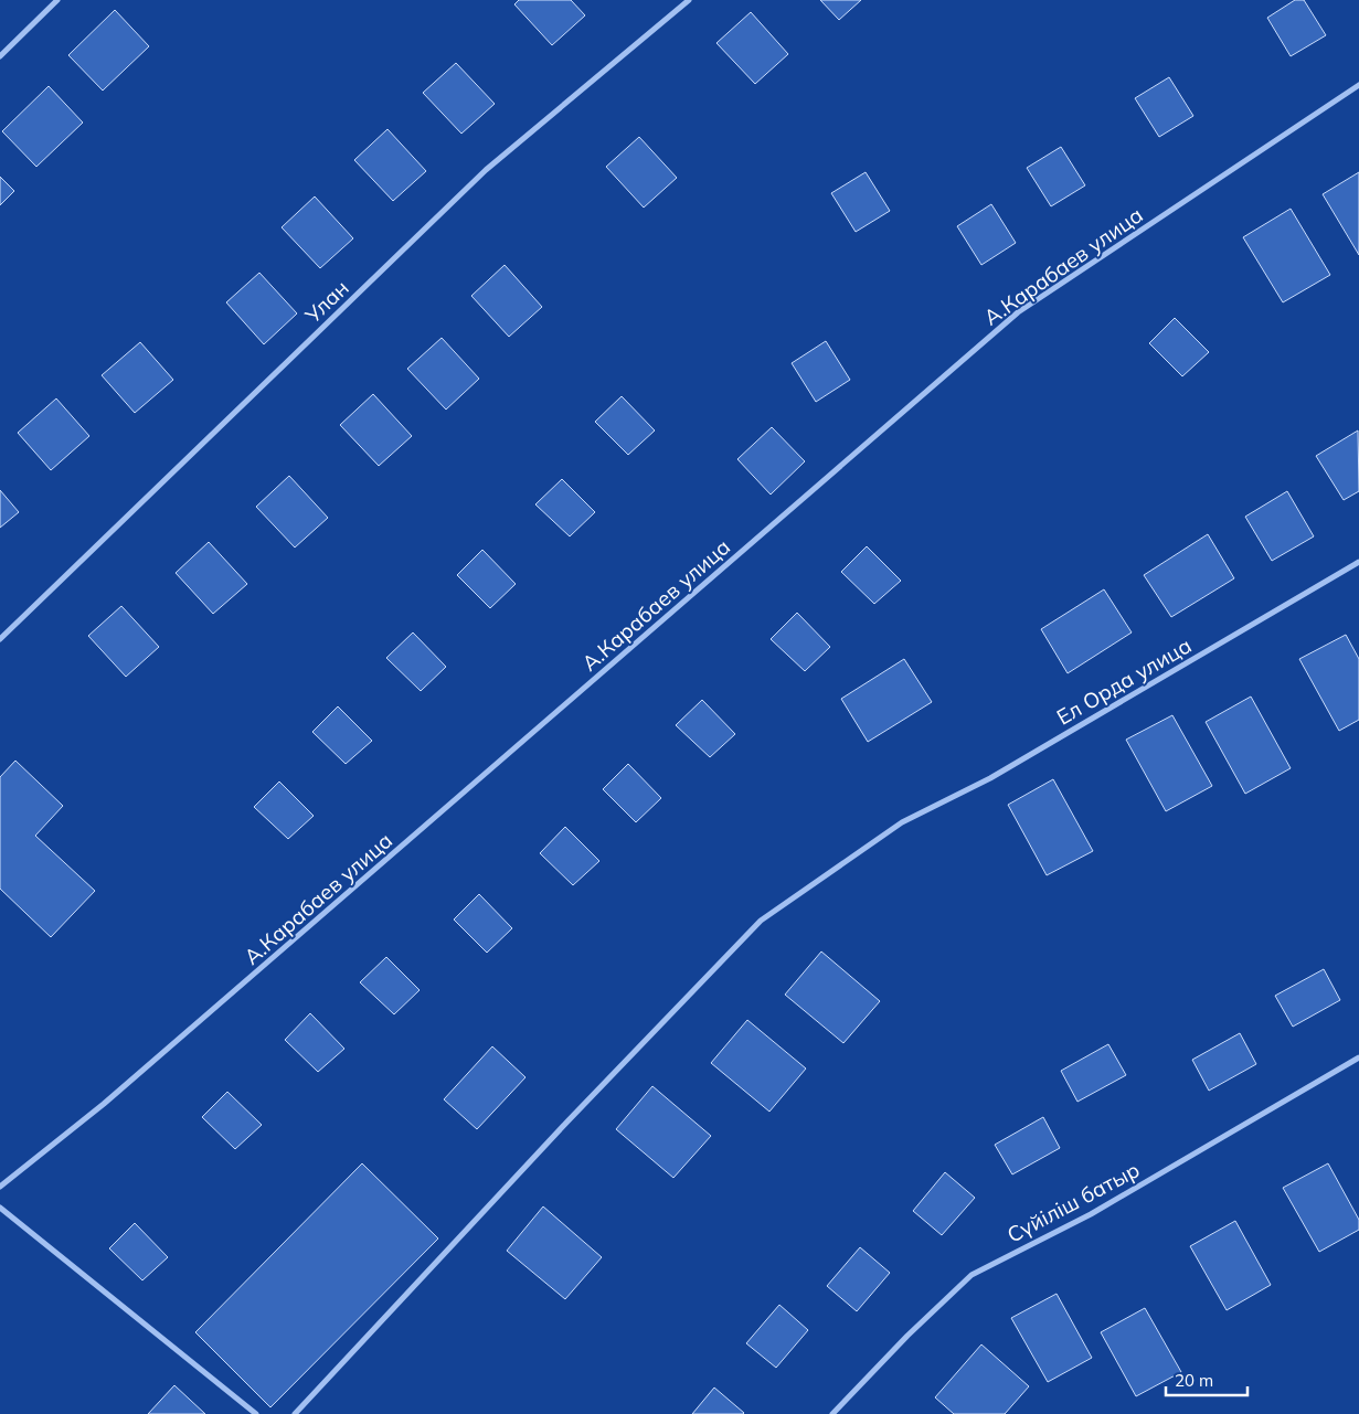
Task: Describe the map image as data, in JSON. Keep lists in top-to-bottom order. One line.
{"streets":{"street":["А.Карабаев улица","Улан","Ел Орда улица","Сүйіліш батыр"]},"scale_bar":"20 m"}
